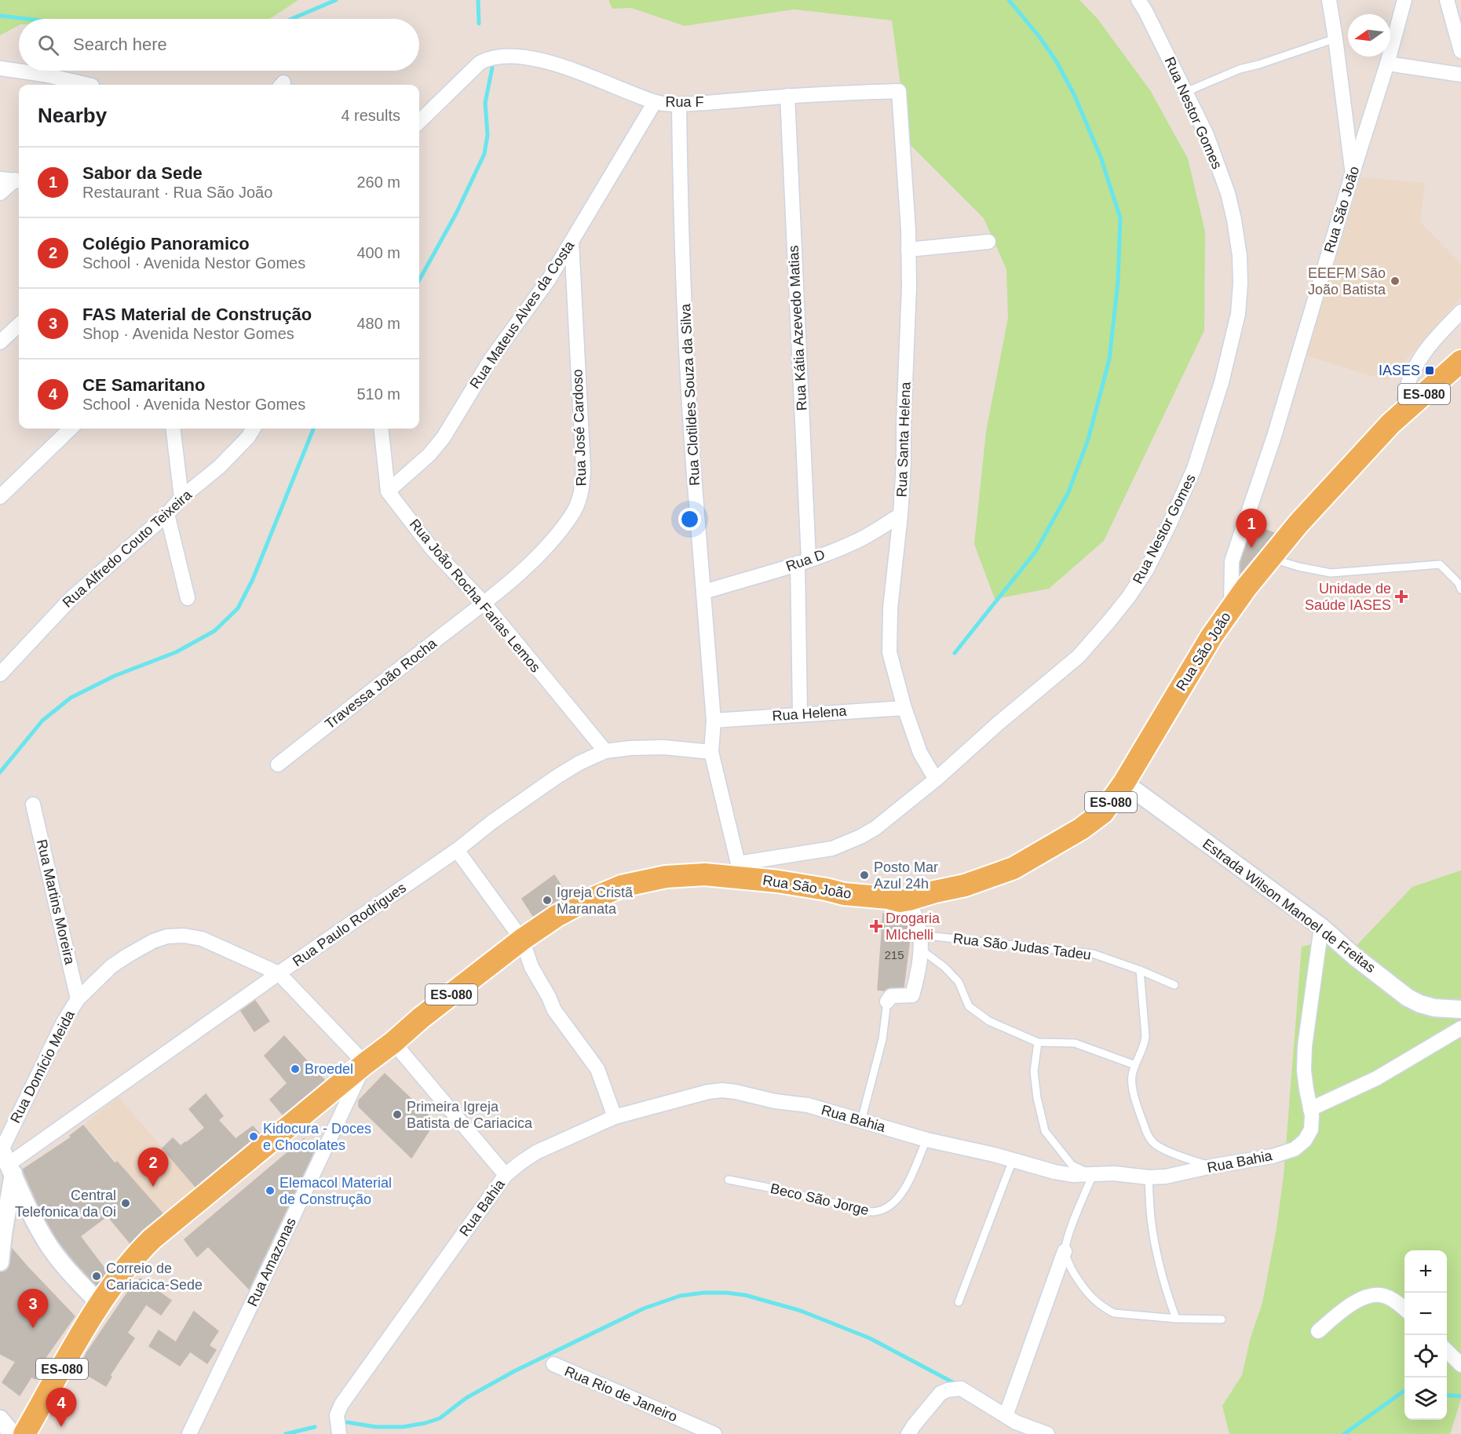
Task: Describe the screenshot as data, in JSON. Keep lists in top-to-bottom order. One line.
{"streets":{"main road":["Rua São João","ES-080"],"street":["Rua F","Rua Nestor Gomes","Rua Mateus Alves da Costa","Rua Kátia Azevedo Matias","Rua Clotildes Souza da Silva","Rua José Cardoso","Rua Santa Helena","Rua Alfredo Couto Teixeira","Rua D","Rua João Rocha Farias Lemos","Travessa João Rocha","Rua Helena","Rua Martins Moreira","Estrada Wilson Manoel de Freitas","Rua Paulo Rodrigues","Rua Domício Meida","Rua Bahia","Rua Amazonas","Rua Rio de Janeiro"],"lane":["Rua São Judas Tadeu","Beco São Jorge"]},"crossings":[["Rua F","Rua Mateus Alves da Costa"],["Rua F","Rua Kátia Azevedo Matias"],["Rua F","Rua Clotildes Souza da Silva"],["Rua F","Rua Santa Helena"],["Rua Nestor Gomes","Rua São João"],["Rua Nestor Gomes","ES-080"],["Rua Nestor Gomes","Rua Clotildes Souza da Silva"],["Rua Nestor Gomes","Rua Santa Helena"],["Rua São João","ES-080"],["Rua São João","Rua Clotildes Souza da Silva"],["Rua São João","Estrada Wilson Manoel de Freitas"],["Rua Mateus Alves da Costa","Rua José Cardoso"],["Rua Mateus Alves da Costa","Rua João Rocha Farias Lemos"],["Rua Kátia Azevedo Matias","Rua D"],["Rua Kátia Azevedo Matias","Rua Helena"],["ES-080","Rua Clotildes Souza da Silva"],["ES-080","Rua Domício Meida"],["ES-080","Rua Amazonas"],["Rua Clotildes Souza da Silva","Rua D"],["Rua Clotildes Souza da Silva","Rua Helena"],["Rua Clotildes Souza da Silva","Rua Paulo Rodrigues"],["Rua José Cardoso","Rua João Rocha Farias Lemos"],["Rua José Cardoso","Travessa João Rocha"],["Rua Santa Helena","Rua D"],["Rua Santa Helena","Rua Helena"],["Rua João Rocha Farias Lemos","Travessa João Rocha"],["Rua João Rocha Farias Lemos","Rua Paulo Rodrigues"],["Rua Martins Moreira","Rua Domício Meida"],["Estrada Wilson Manoel de Freitas","Rua Bahia"],["Rua Paulo Rodrigues","Rua Domício Meida"],["Rua Domício Meida","Rua Amazonas"],["Rua Bahia","Beco São Jorge"]],"places":{"other":["EEEFM São João Batista","Posto Mar Azul 24h","Igreja Cristã Maranata","Broedel","Primeira Igreja Batista de Cariacica","Kidocura - Doces e Chocolates","Elemacol Material de Construção","Central Telefonica da Oi","Correio de Cariacica-Sede"],"transit":["IASES"],"health":["Unidade de Saúde IASES","Drogaria MIchelli"]},"house_numbers":["215"],"north":"left","page":{"search":"Search here","heading":["Nearby","4 results"],"list":[{"mark":"1","name":"Sabor da Sede","note":"Restaurant · Rua São João","value":"260 m"},{"mark":"2","name":"Colégio Panoramico","note":"School · Avenida Nestor Gomes","value":"400 m"},{"mark":"3","name":"FAS Material de Construção","note":"Shop · Avenida Nestor Gomes","value":"480 m"},{"mark":"4","name":"CE Samaritano","note":"School · Avenida Nestor Gomes","value":"510 m"}],"pins":["1","2","3","4"],"map_buttons":["+","−"]}}
